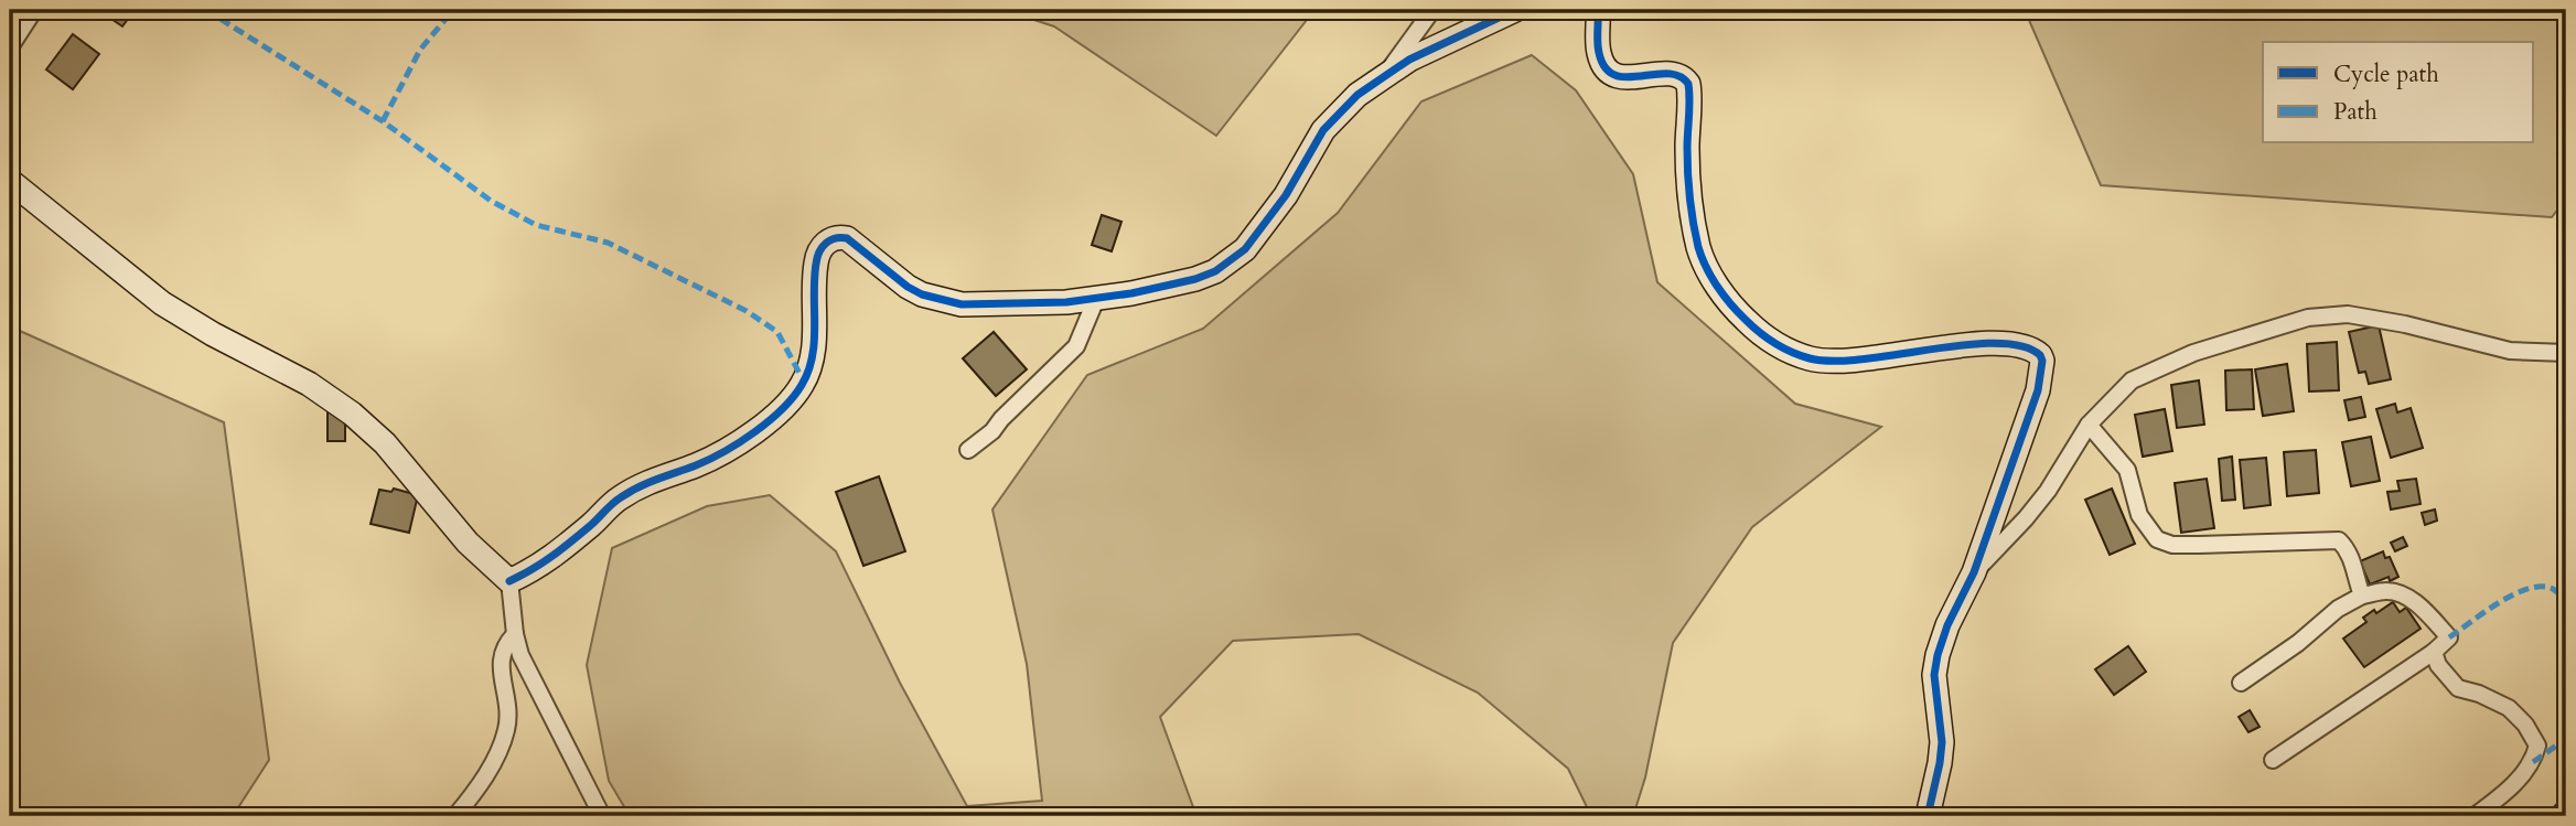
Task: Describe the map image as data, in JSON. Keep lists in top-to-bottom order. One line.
{"legend":["Cycle path","Path"]}
